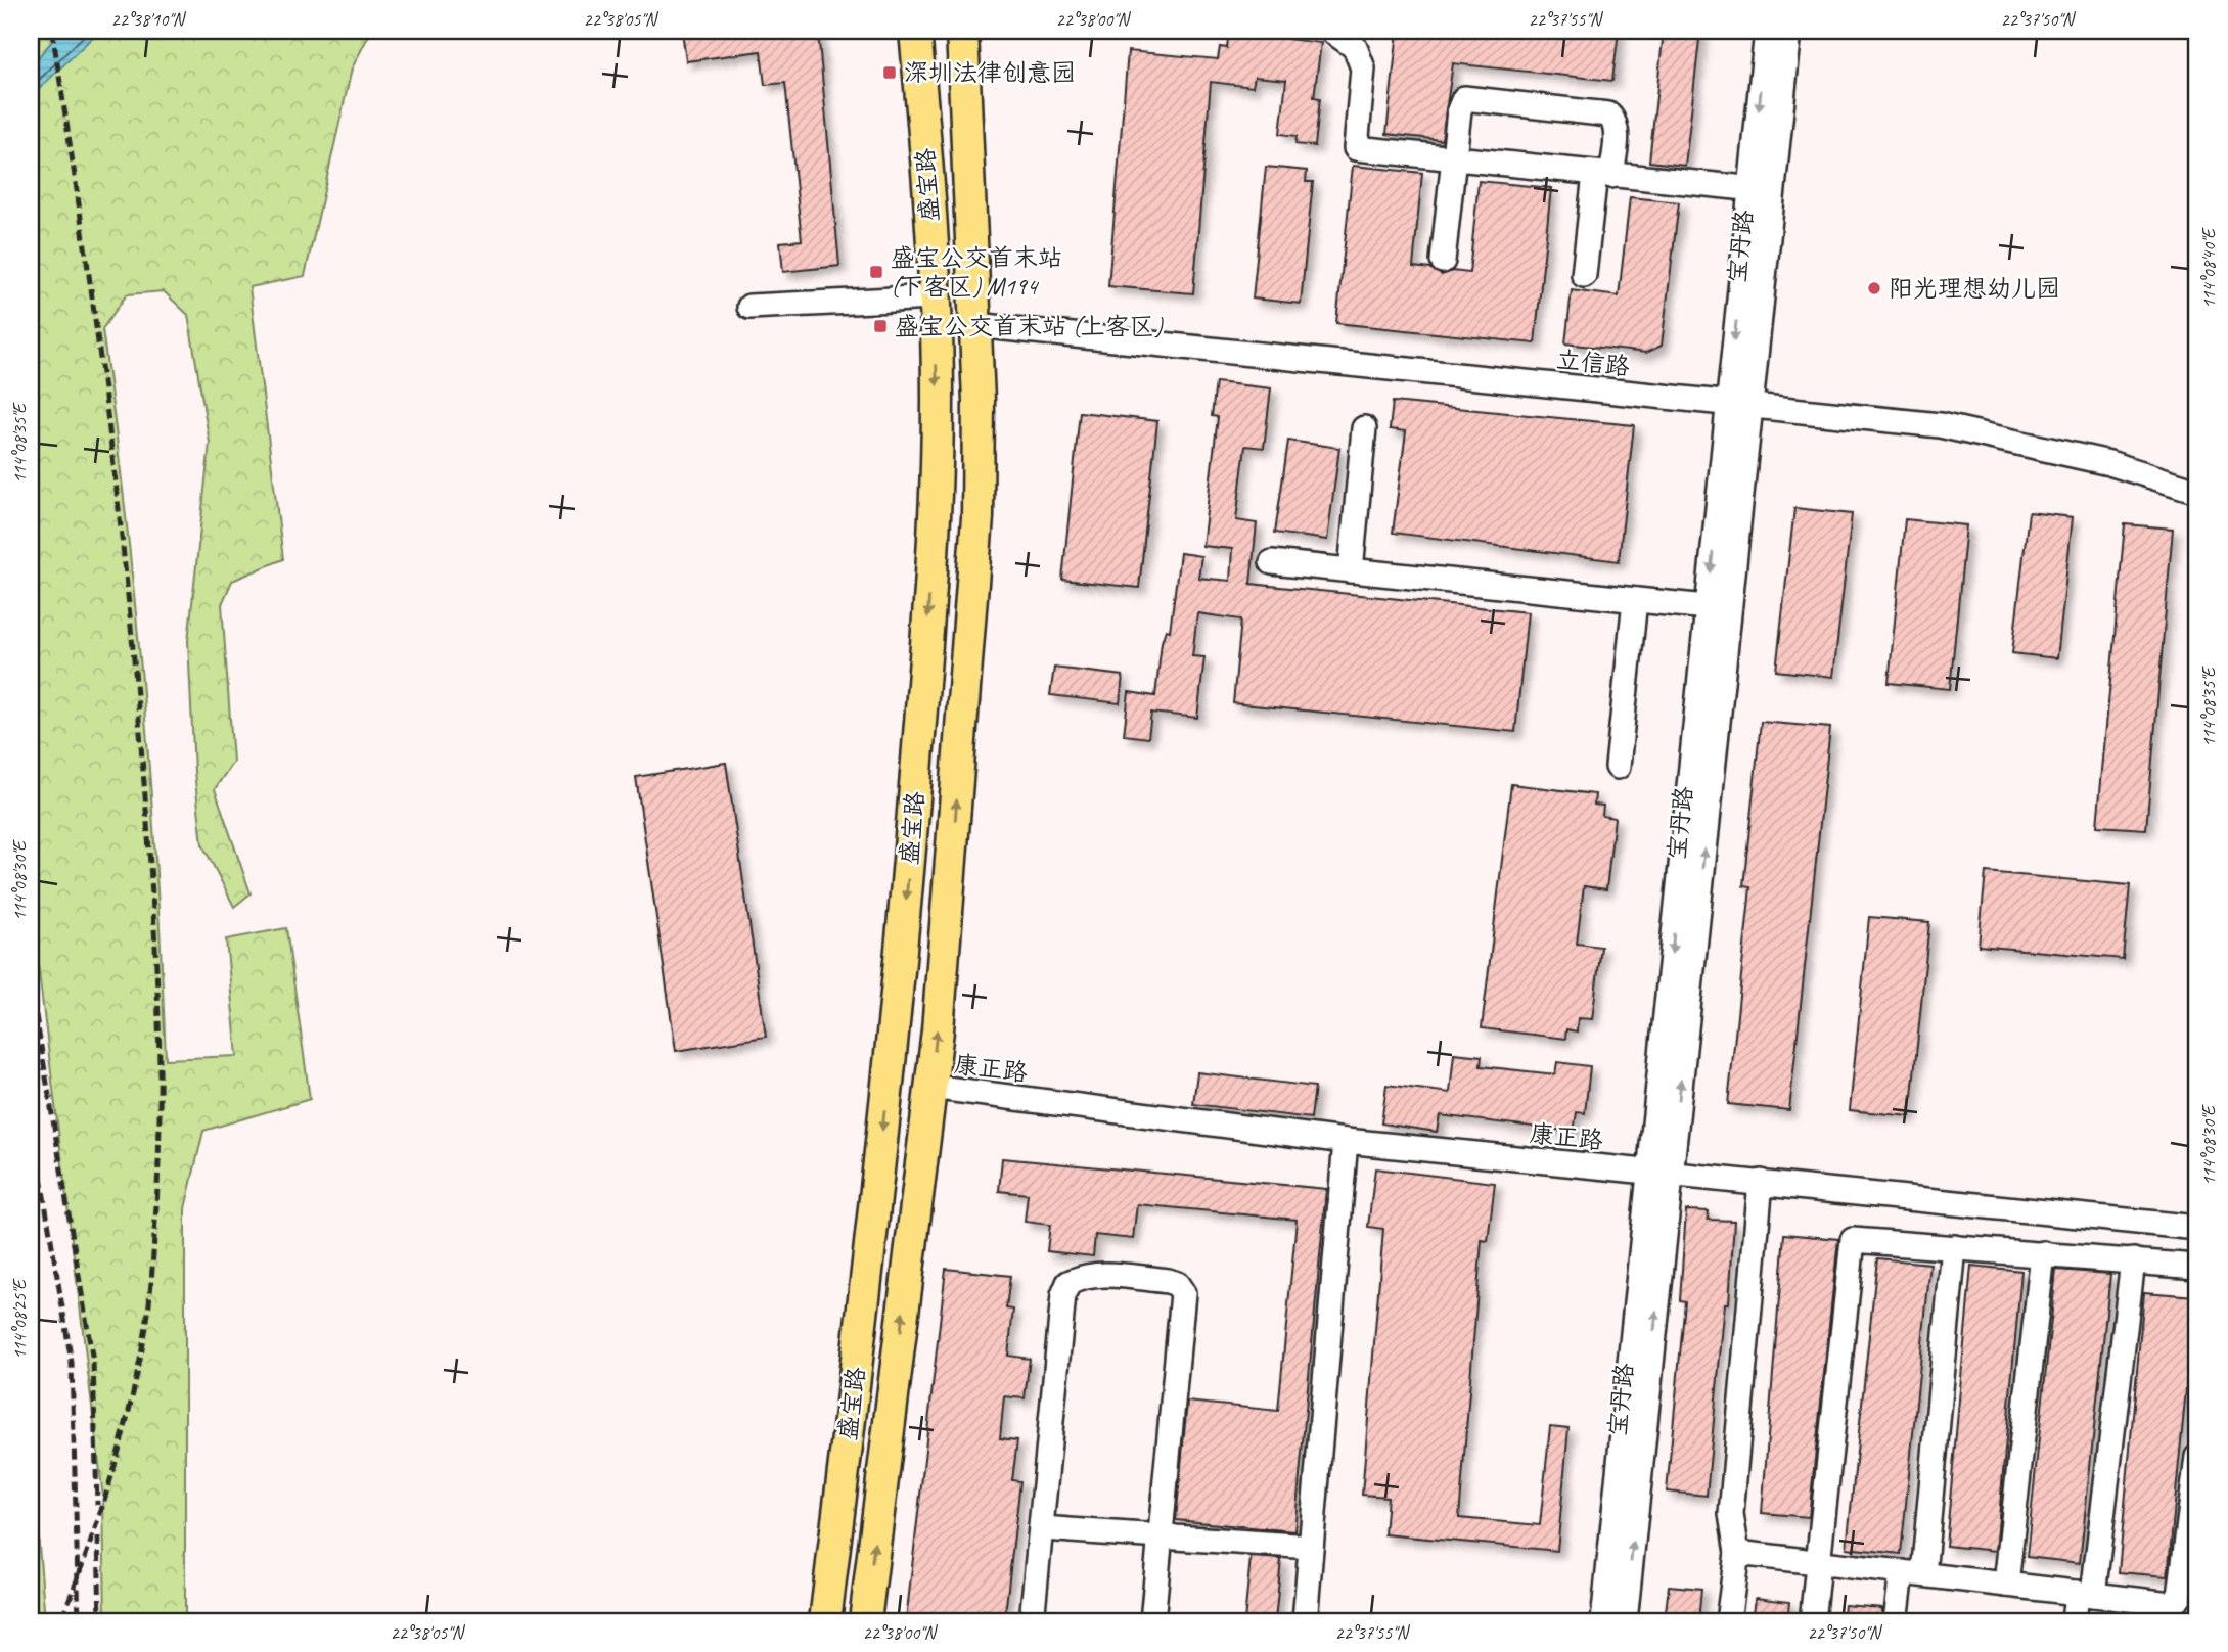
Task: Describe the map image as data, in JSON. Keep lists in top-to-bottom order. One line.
{"streets":{"main road":["盛宝路"],"street":["宝丹路","立信路","康正路"]},"crossings":[["盛宝路","立信路"],["盛宝路","康正路"],["宝丹路","立信路"],["宝丹路","康正路"]],"places":{"transit":["深圳法律创意园","盛宝公交首末站 (下客区) M194","盛宝公交首末站 (上客区)"],"other":["阳光理想幼儿园"]},"coordinates":["22°38'10\"N","22°38'05\"N","22°38'00\"N","22°37'55\"N","22°37'50\"N","114°08'40\"E","114°08'35\"E","114°08'30\"E","114°08'25\"E"]}
